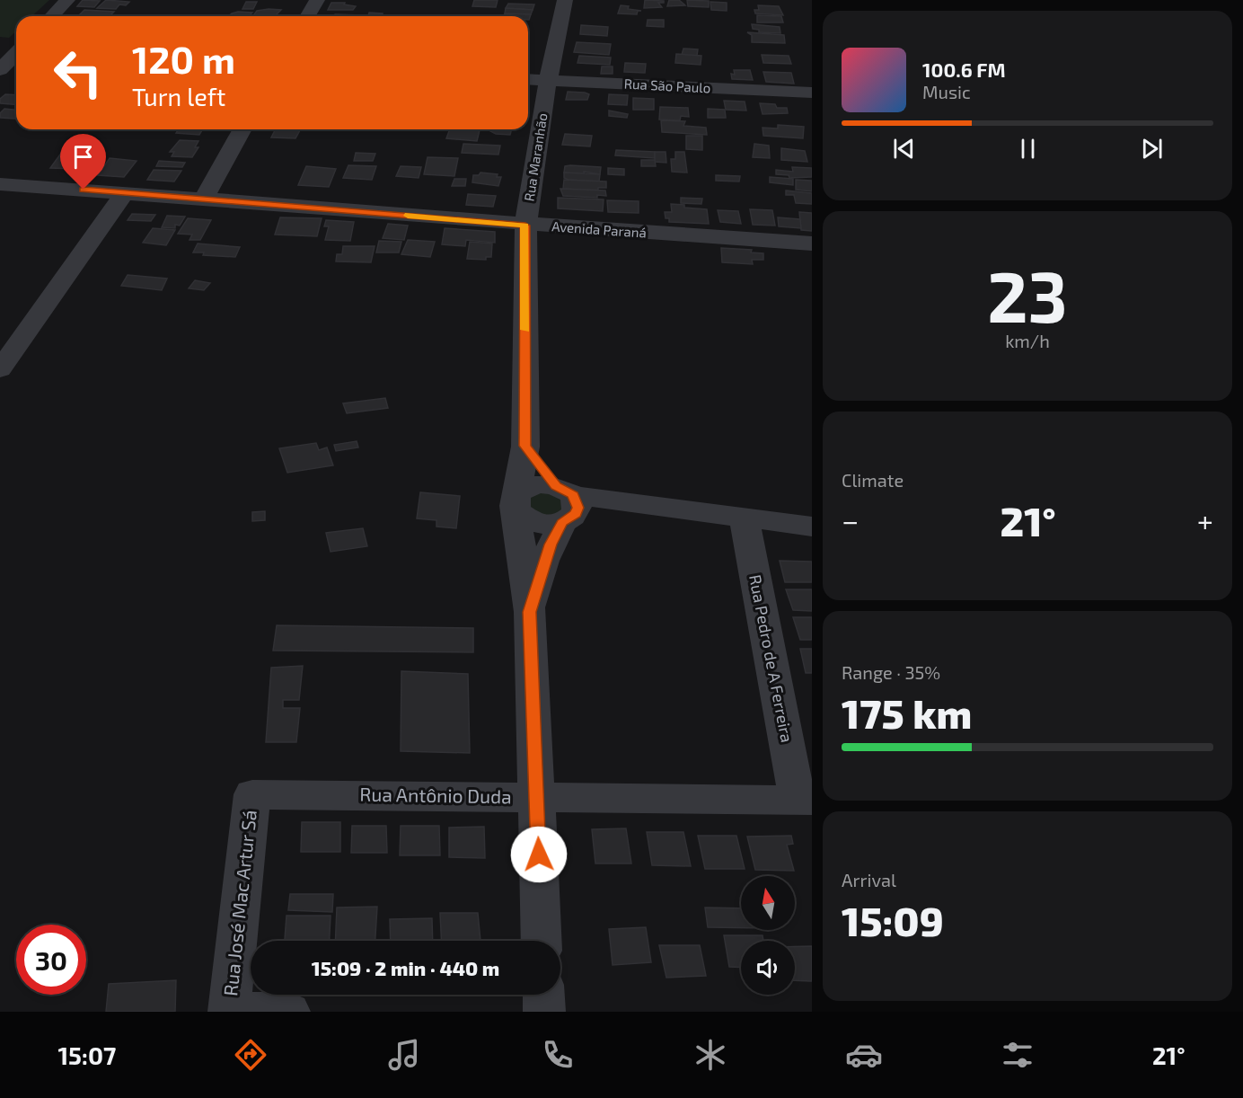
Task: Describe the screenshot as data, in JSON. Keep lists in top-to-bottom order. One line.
{"streets":{"street":["Rua São Paulo","Rua Maranhão","Avenida Paraná","Rua Pedro de A Ferreira","Rua Antônio Duda","Rua José Mac Artur Sá"]},"crossings":[["Rua São Paulo","Rua Maranhão"],["Rua Maranhão","Avenida Paraná"],["Rua Pedro de A Ferreira","Rua Antônio Duda"],["Rua Antônio Duda","Rua José Mac Artur Sá"]],"north":"top","page":{"turn":["120 m","Turn left"],"song":["100.6 FM","Music"],"tile":[["23","km/h"],"Climate",["Range · 35%","175 km"],["Arrival","15:09"]],"heat":["−","21°","+"],"limit":"30","trip":"15:09 · 2 min · 440 m","tabs":["15:07","21°"]}}
